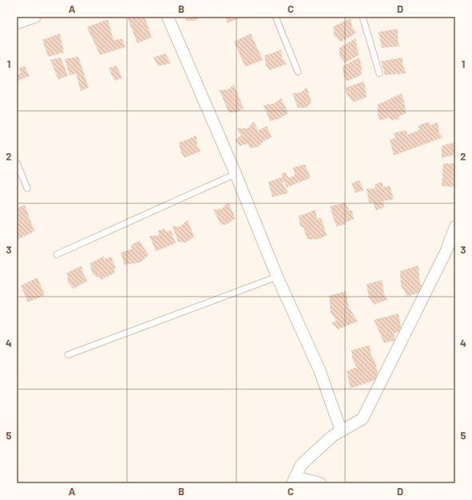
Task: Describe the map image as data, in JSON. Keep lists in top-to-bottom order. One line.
{"grid":{"columns":["A","B","C","D"],"rows":["1","2","3","4","5"]}}
